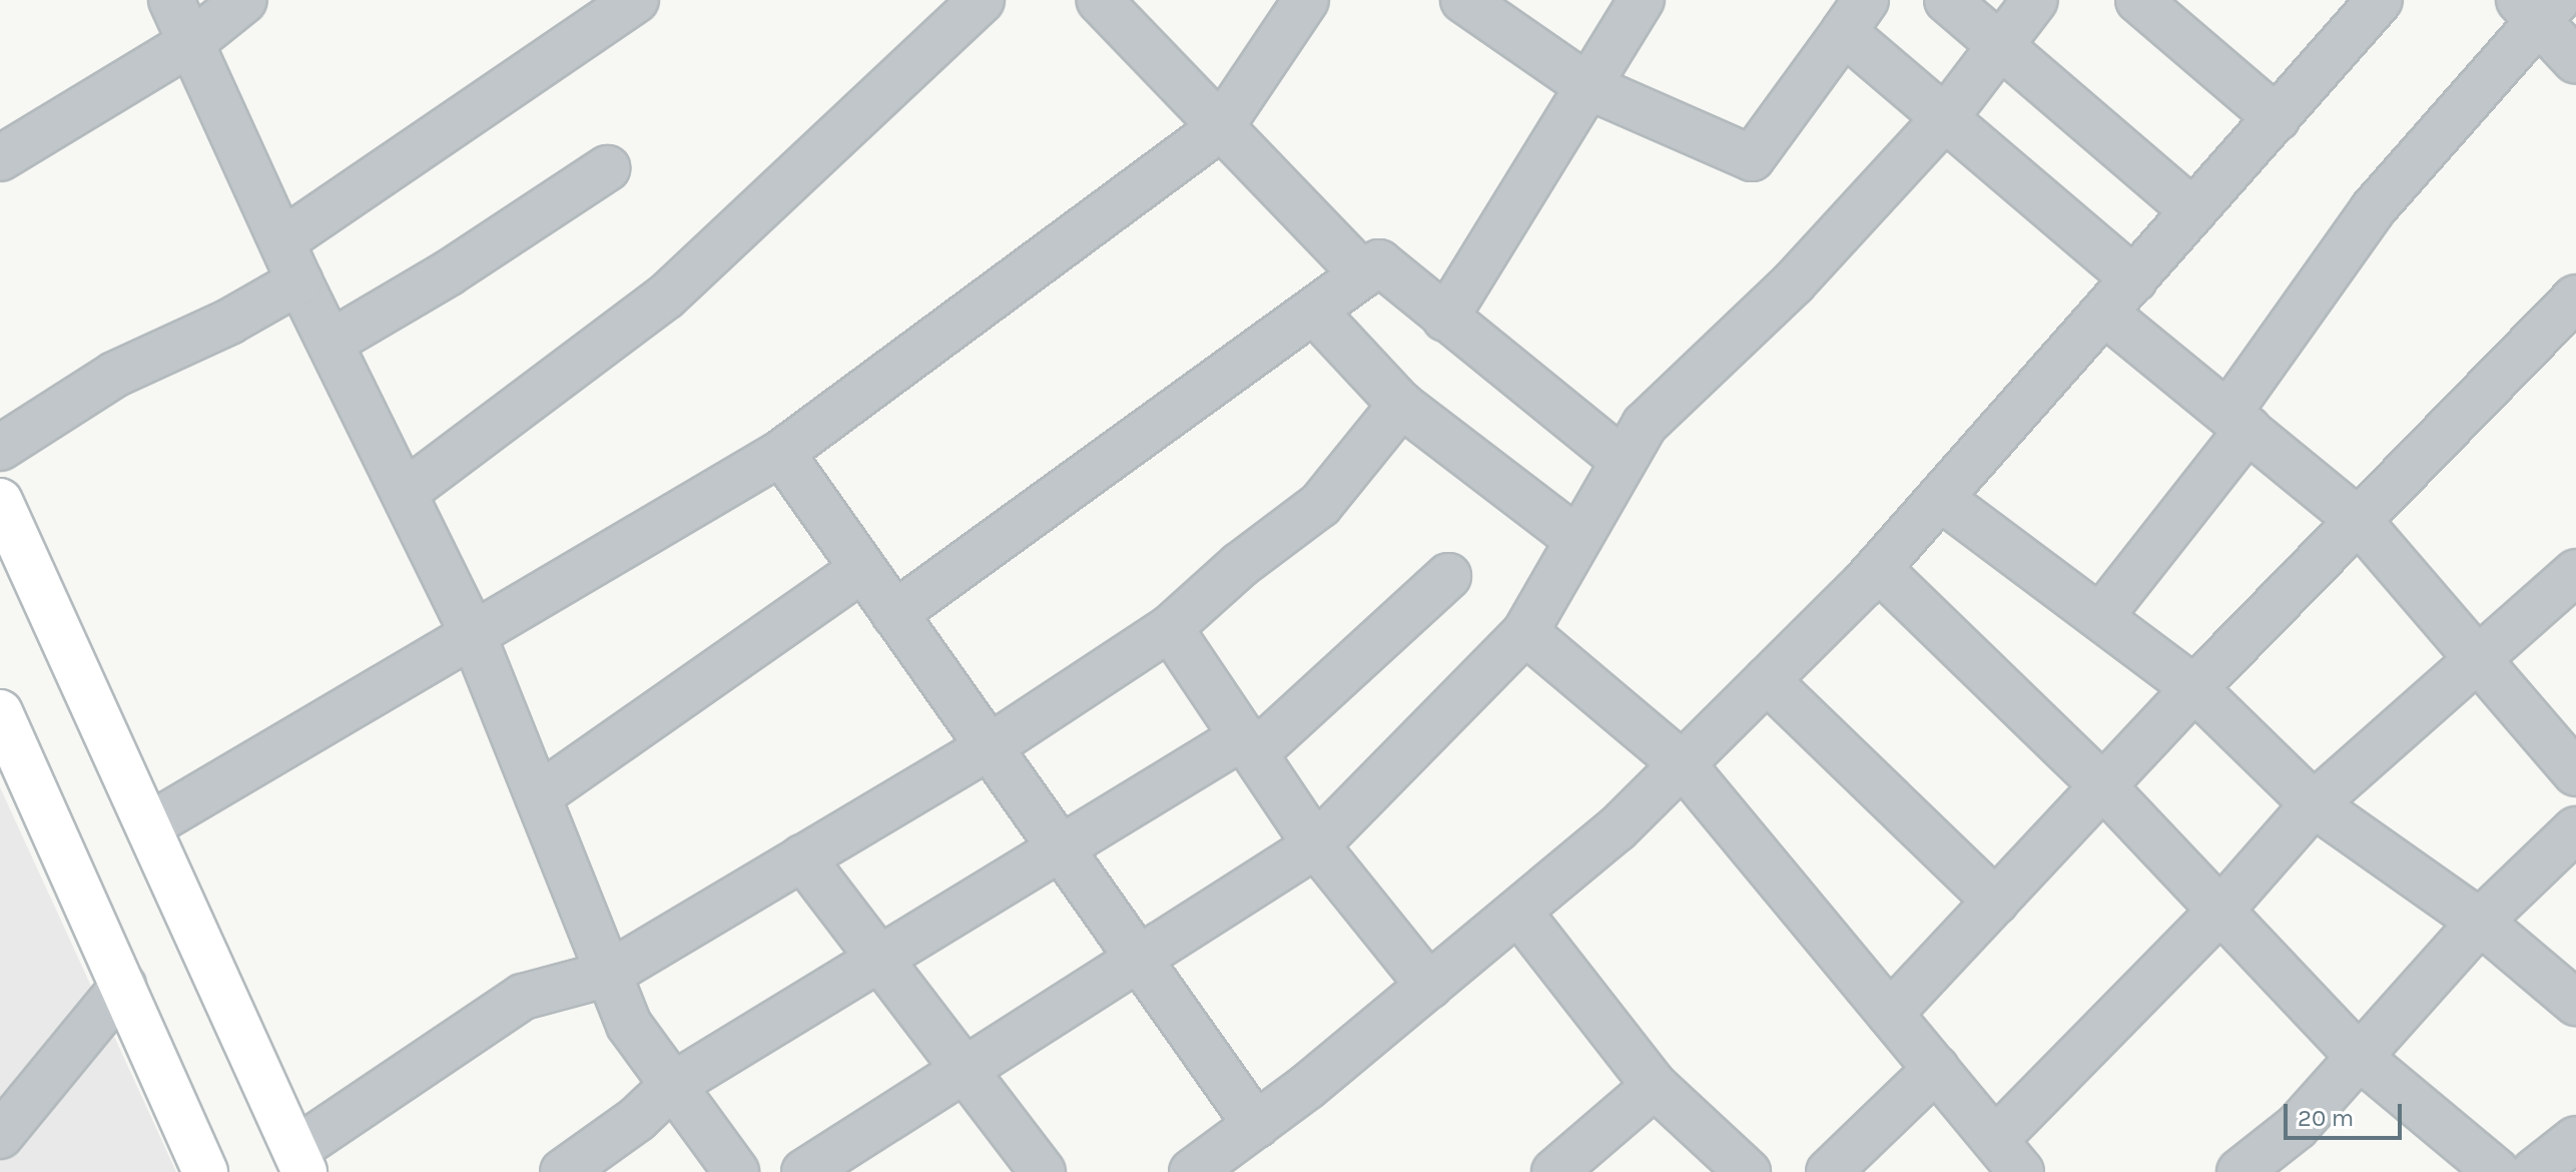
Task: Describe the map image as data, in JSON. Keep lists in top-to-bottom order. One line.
{"scale_bar":"20 m"}
